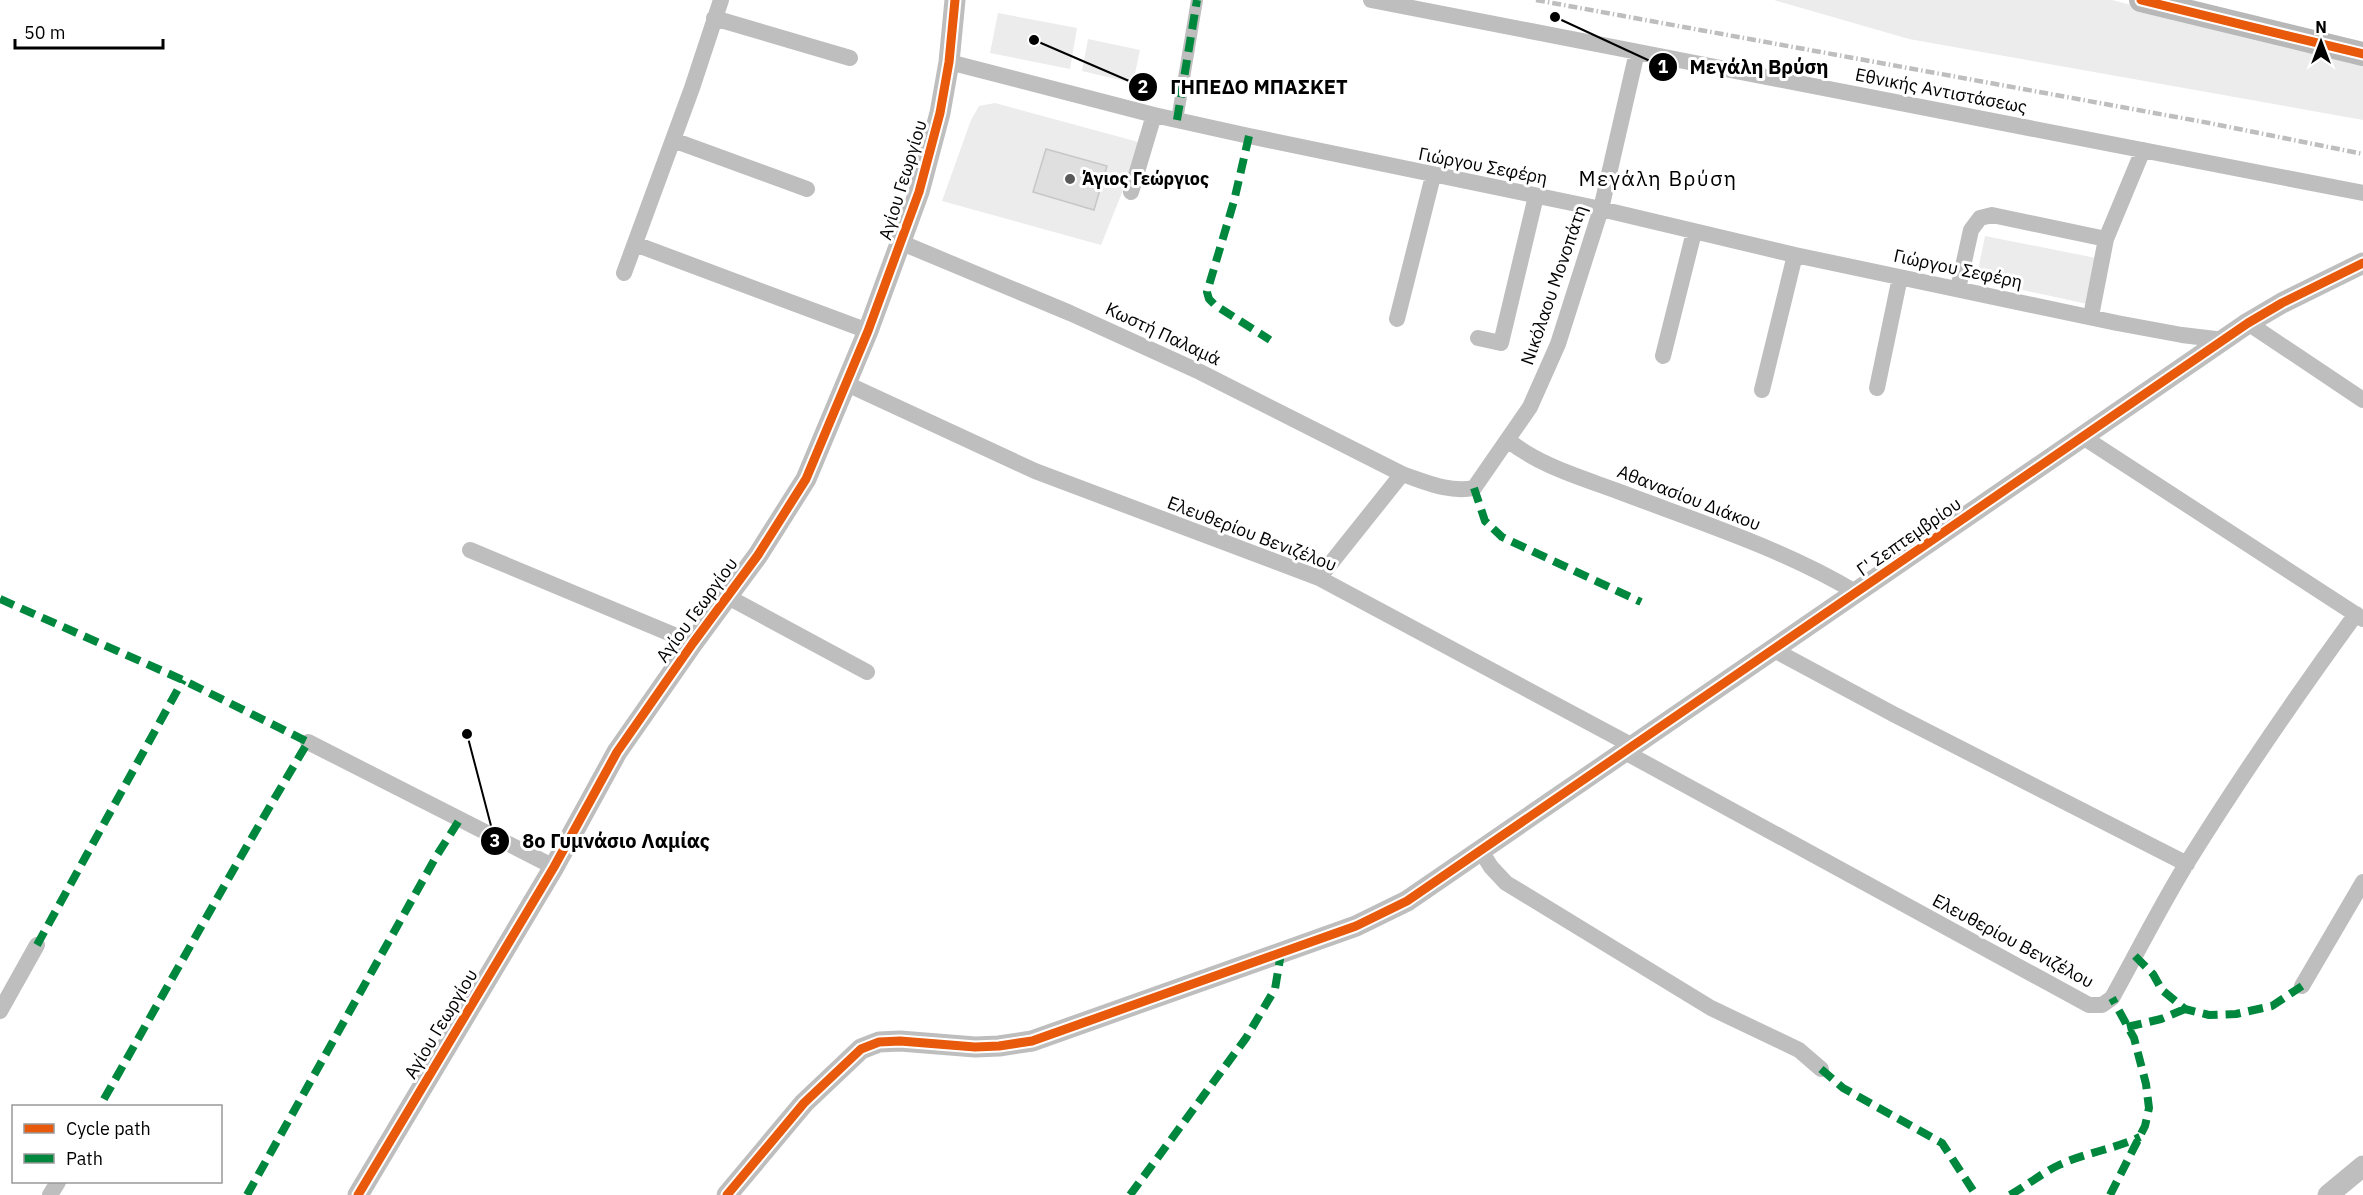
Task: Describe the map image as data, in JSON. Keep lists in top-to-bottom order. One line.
{"streets":{"street":["Εθνικής Αντιστάσεως","Γιώργου Σεφέρη","Αγίου Γεωργίου","Νικόλαου Μονοπάτη","Κωστή Παλαμά","Αθανασίου Διάκου","Ελευθερίου Βενιζέλου","Γ' Σεπτεμβρίου"]},"crossings":[["Εθνικής Αντιστάσεως","Νικόλαου Μονοπάτη"],["Γιώργου Σεφέρη","Αγίου Γεωργίου"],["Γιώργου Σεφέρη","Νικόλαου Μονοπάτη"],["Γιώργου Σεφέρη","Γ' Σεπτεμβρίου"],["Αγίου Γεωργίου","Κωστή Παλαμά"],["Αγίου Γεωργίου","Ελευθερίου Βενιζέλου"],["Νικόλαου Μονοπάτη","Κωστή Παλαμά"],["Νικόλαου Μονοπάτη","Αθανασίου Διάκου"],["Αθανασίου Διάκου","Γ' Σεπτεμβρίου"],["Ελευθερίου Βενιζέλου","Γ' Σεπτεμβρίου"]],"districts":["Μεγάλη Βρύση"],"places":["Μεγάλη Βρύση","ΓΗΠΕΔΟ ΜΠΑΣΚΕΤ","Άγιος Γεώργιος","8ο Γυμνάσιο Λαμίας"],"legend":["Cycle path","Path"],"scale_bar":"50 m","north":"top"}
